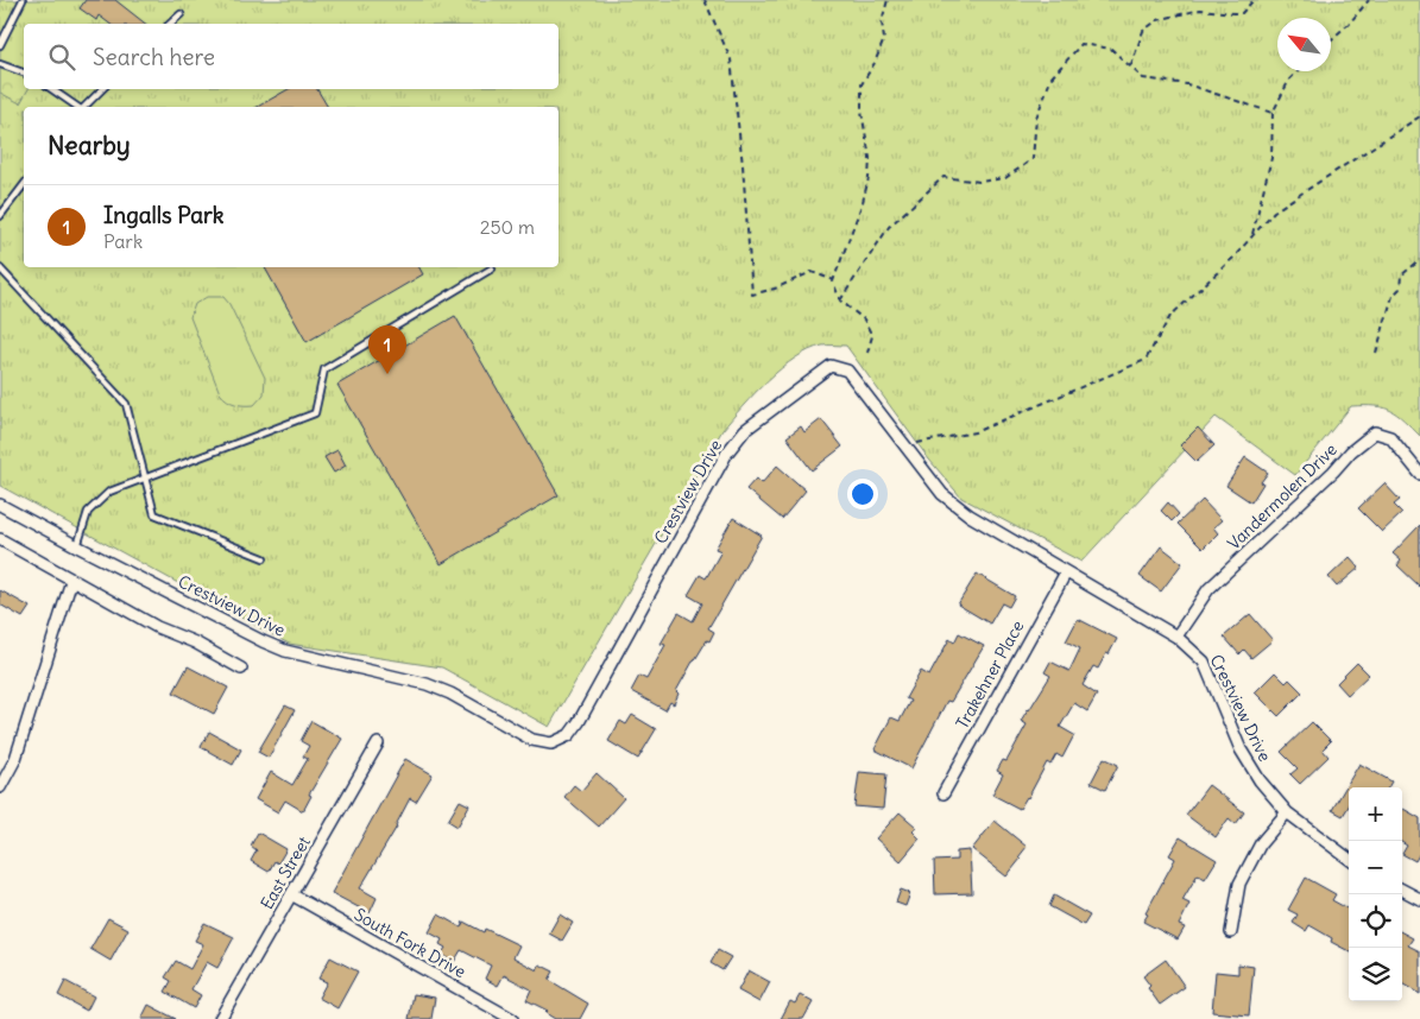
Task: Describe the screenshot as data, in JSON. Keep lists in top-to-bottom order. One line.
{"streets":{"street":["Crestview Drive","Vandermolen Drive","Trakehner Place","East Street","South Fork Drive"]},"crossings":[["Crestview Drive","Vandermolen Drive"],["Crestview Drive","Trakehner Place"],["East Street","South Fork Drive"]],"north":"top left","page":{"search":"Search here","heading":"Nearby","list":[{"mark":"1","name":"Ingalls Park","note":"Park","value":"250 m"}],"pins":"1","map_buttons":["+","−"]}}
